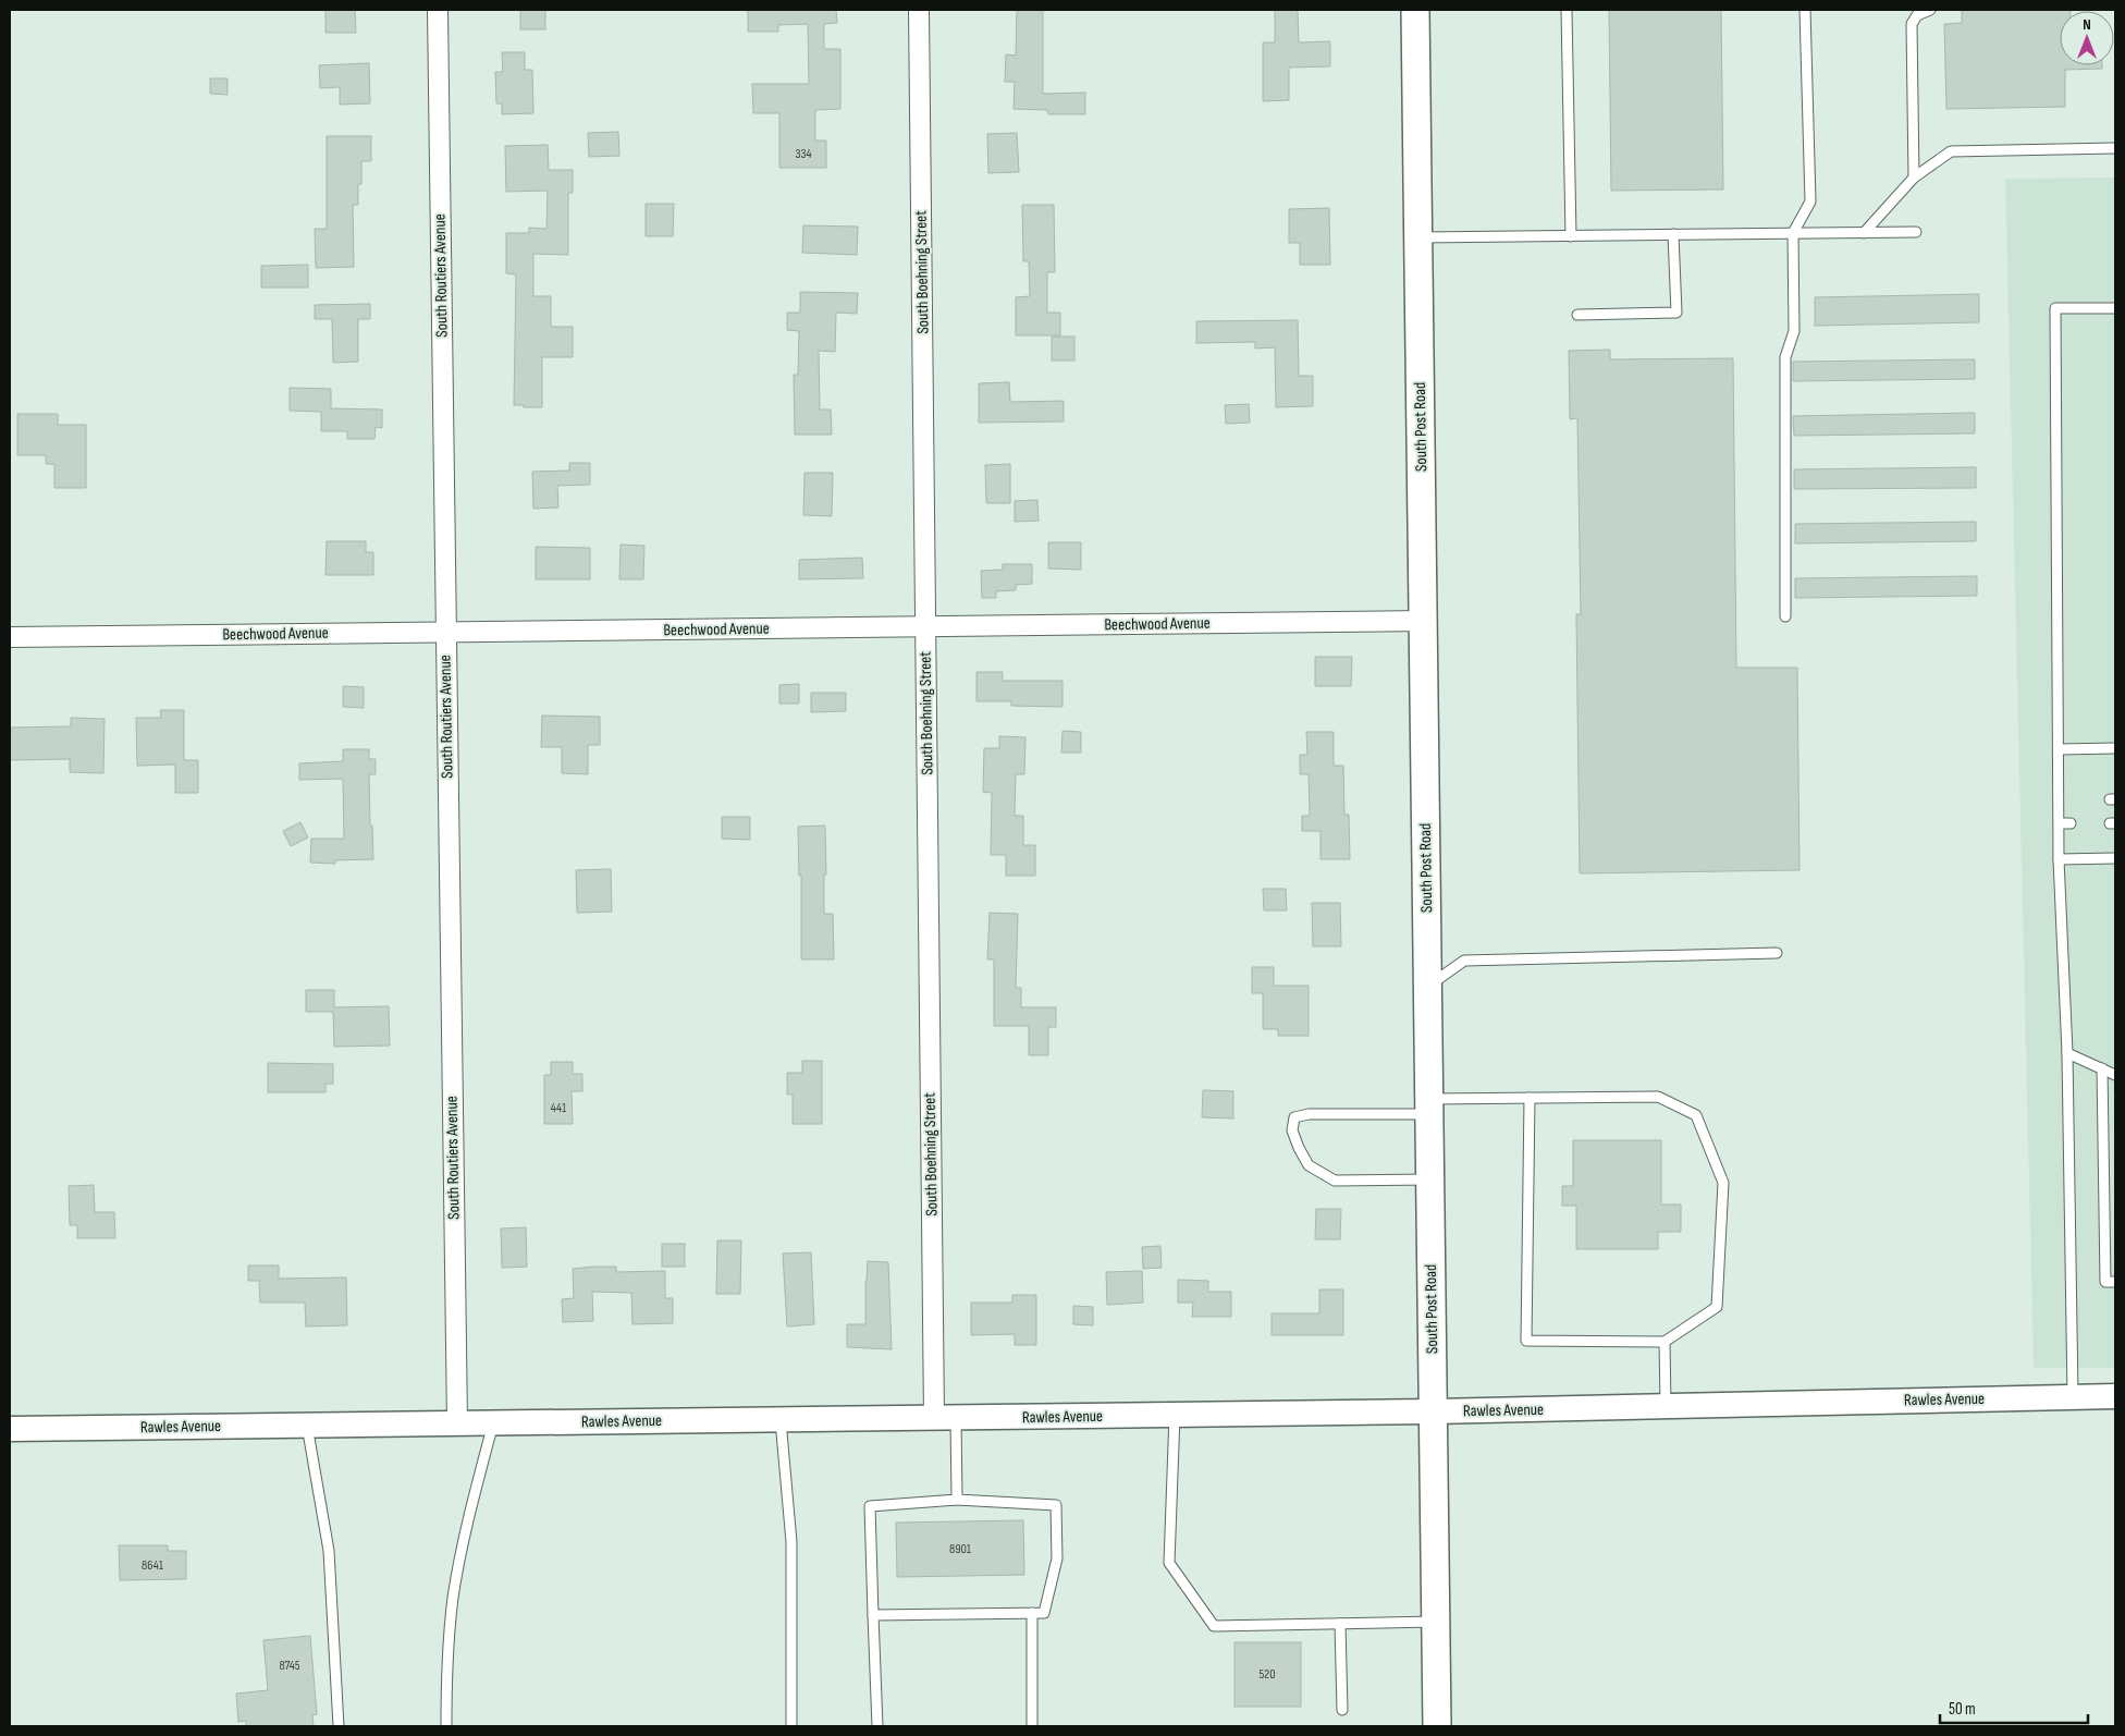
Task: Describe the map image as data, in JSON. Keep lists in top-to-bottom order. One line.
{"streets":{"main road":["South Post Road"],"street":["South Boehning Street","South Routiers Avenue","Beechwood Avenue","Rawles Avenue"]},"crossings":[["South Boehning Street","Beechwood Avenue"],["South Boehning Street","Rawles Avenue"],["South Routiers Avenue","Beechwood Avenue"],["South Routiers Avenue","Rawles Avenue"],["South Post Road","Beechwood Avenue"],["South Post Road","Rawles Avenue"]],"house_numbers":["334","441","8901","8641","8745","520"],"scale_bar":"50 m","north":"top"}
